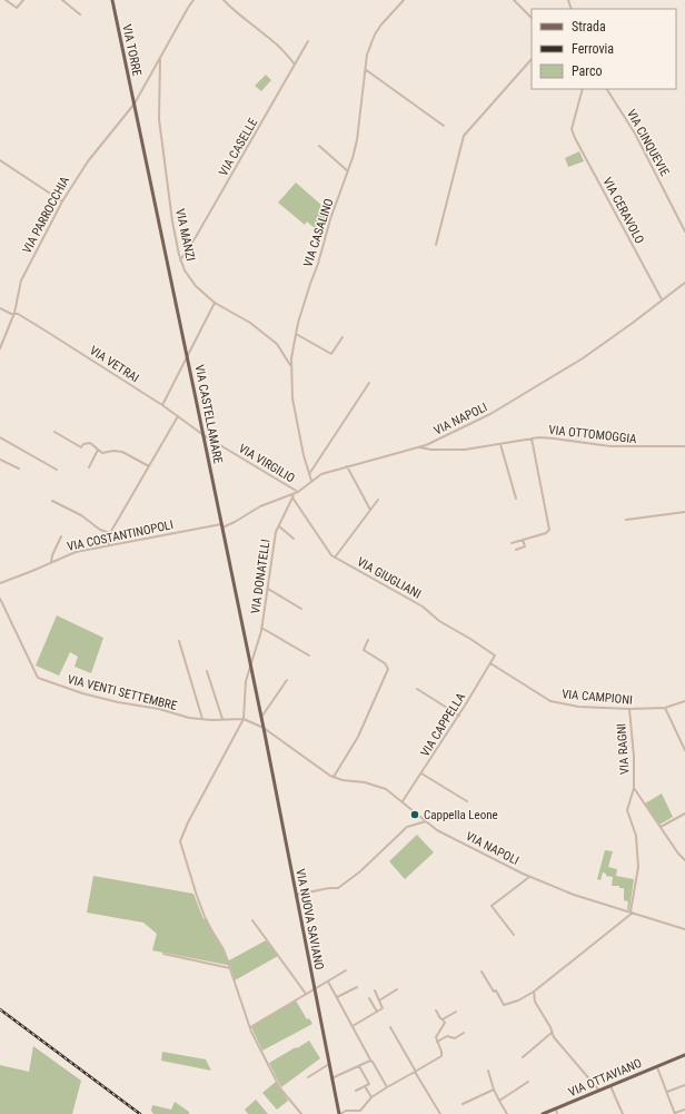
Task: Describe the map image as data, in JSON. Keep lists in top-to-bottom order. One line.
{"streets":{"main road":["VIA TORRE","VIA CASTELLAMARE","VIA NUOVA SAVIANO","VIA OTTAVIANO"],"street":["VIA CINQUEVIE","VIA CASELLE","VIA CERAVOLO","VIA PARROCCHIA","VIA CASALINO","VIA MANZI","VIA VETRAI","VIA NAPOLI","VIA OTTOMOGGIA","VIA VIRGILIO","VIA COSTANTINOPOLI","VIA DONATELLI","VIA GIUGLIANI","VIA VENTI SETTEMBRE","VIA CAMPIONI","VIA CAPPELLA","VIA RAGNI"]},"crossings":[["VIA TORRE","VIA PARROCCHIA"],["VIA TORRE","VIA CASTELLAMARE"],["VIA CASELLE","VIA MANZI"],["VIA CERAVOLO","VIA NAPOLI"],["VIA PARROCCHIA","VIA MANZI"],["VIA PARROCCHIA","VIA VETRAI"],["VIA PARROCCHIA","VIA CASTELLAMARE"],["VIA CASALINO","VIA MANZI"],["VIA CASALINO","VIA NAPOLI"],["VIA VETRAI","VIA CASTELLAMARE"],["VIA VETRAI","VIA VIRGILIO"],["VIA CASTELLAMARE","VIA NAPOLI"],["VIA CASTELLAMARE","VIA VIRGILIO"],["VIA CASTELLAMARE","VIA COSTANTINOPOLI"],["VIA CASTELLAMARE","VIA DONATELLI"],["VIA CASTELLAMARE","VIA VENTI SETTEMBRE"],["VIA CASTELLAMARE","VIA NUOVA SAVIANO"],["VIA NAPOLI","VIA OTTOMOGGIA"],["VIA NAPOLI","VIA VIRGILIO"],["VIA NAPOLI","VIA COSTANTINOPOLI"],["VIA NAPOLI","VIA DONATELLI"],["VIA NAPOLI","VIA VENTI SETTEMBRE"],["VIA NAPOLI","VIA CAPPELLA"],["VIA NAPOLI","VIA RAGNI"],["VIA NAPOLI","VIA NUOVA SAVIANO"],["VIA VIRGILIO","VIA DONATELLI"],["VIA DONATELLI","VIA GIUGLIANI"],["VIA DONATELLI","VIA VENTI SETTEMBRE"],["VIA GIUGLIANI","VIA CAPPELLA"],["VIA VENTI SETTEMBRE","VIA NUOVA SAVIANO"],["VIA CAMPIONI","VIA CAPPELLA"],["VIA CAMPIONI","VIA RAGNI"]],"places":["Cappella Leone"],"legend":["Strada","Ferrovia","Parco"]}
